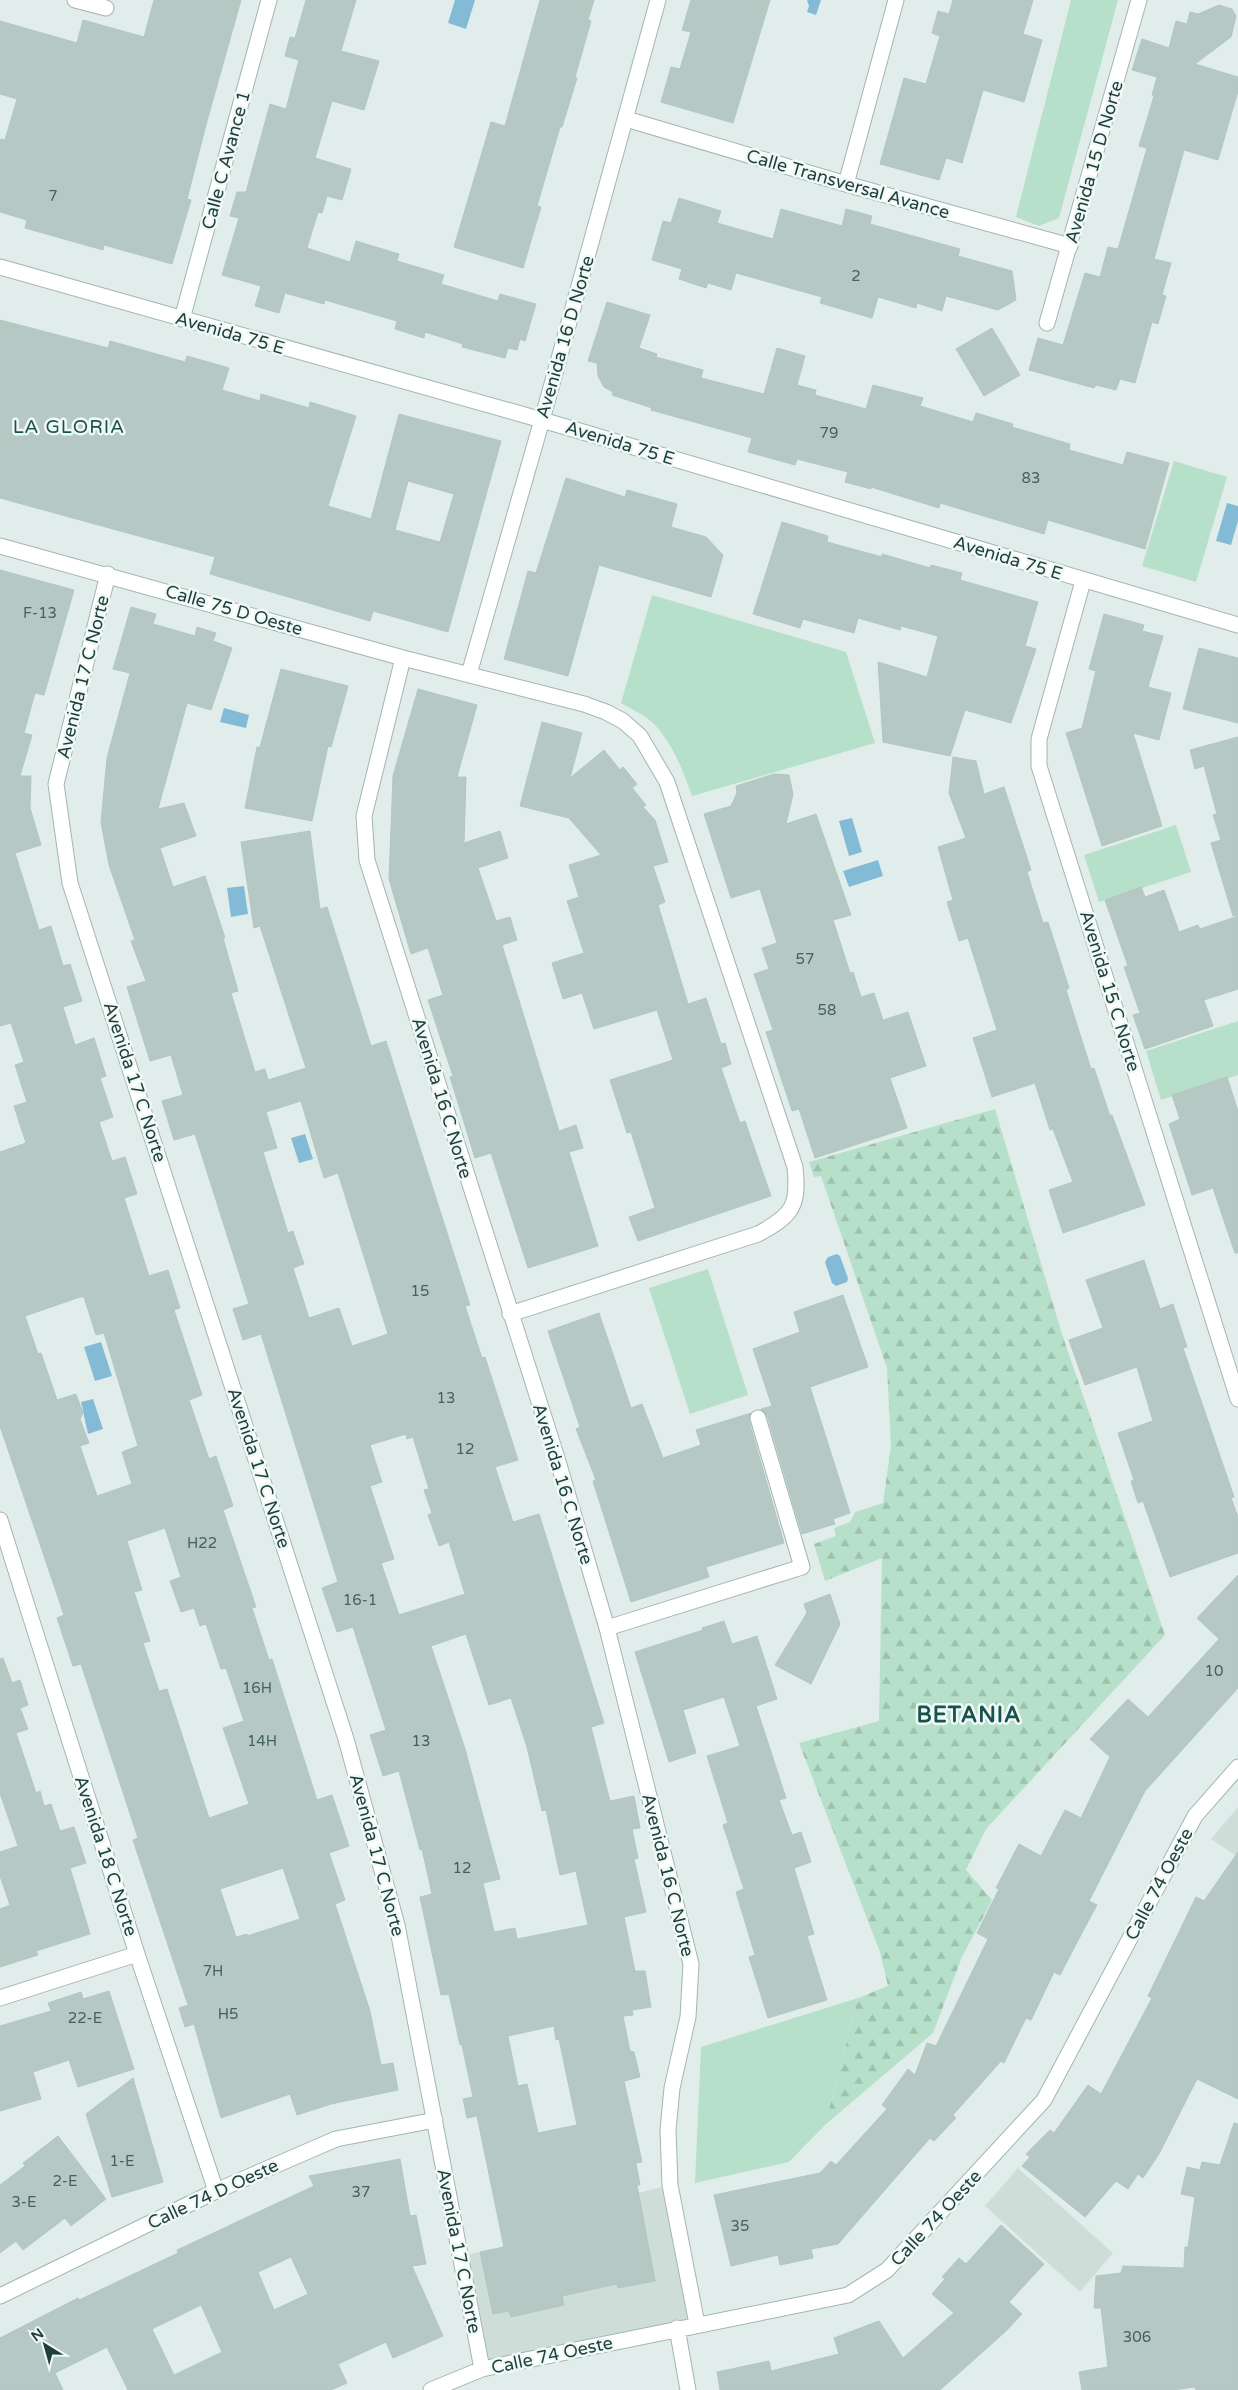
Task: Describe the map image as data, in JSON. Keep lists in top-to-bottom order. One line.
{"streets":{"street":["Calle C Avance 1","Avenida 15 D Norte","Calle Transversal Avance","Avenida 75 E","Avenida 16 D Norte","Calle 75 D Oeste","Avenida 17 C Norte","Avenida 15 C Norte","Avenida 16 C Norte","Avenida 18 C Norte","Calle 74 Oeste","Calle 74 D Oeste"]},"crossings":[["Calle C Avance 1","Avenida 75 E"],["Avenida 15 D Norte","Calle Transversal Avance"],["Calle Transversal Avance","Avenida 16 D Norte"],["Avenida 75 E","Avenida 16 D Norte"],["Avenida 75 E","Avenida 15 C Norte"],["Avenida 16 D Norte","Calle 75 D Oeste"],["Calle 75 D Oeste","Avenida 17 C Norte"],["Calle 75 D Oeste","Avenida 16 C Norte"],["Avenida 17 C Norte","Calle 74 Oeste"],["Avenida 17 C Norte","Calle 74 D Oeste"],["Avenida 16 C Norte","Calle 74 Oeste"],["Avenida 18 C Norte","Calle 74 D Oeste"]],"districts":["LA GLORIA","BETANIA"],"house_numbers":["7","2","79","83","F-13","57","58","15","13","12","H22","16-1","10","16H","14H","13","12","7H","H5","22-E","1-E","2-E","37","3-E","35","306"],"north":"top left"}
